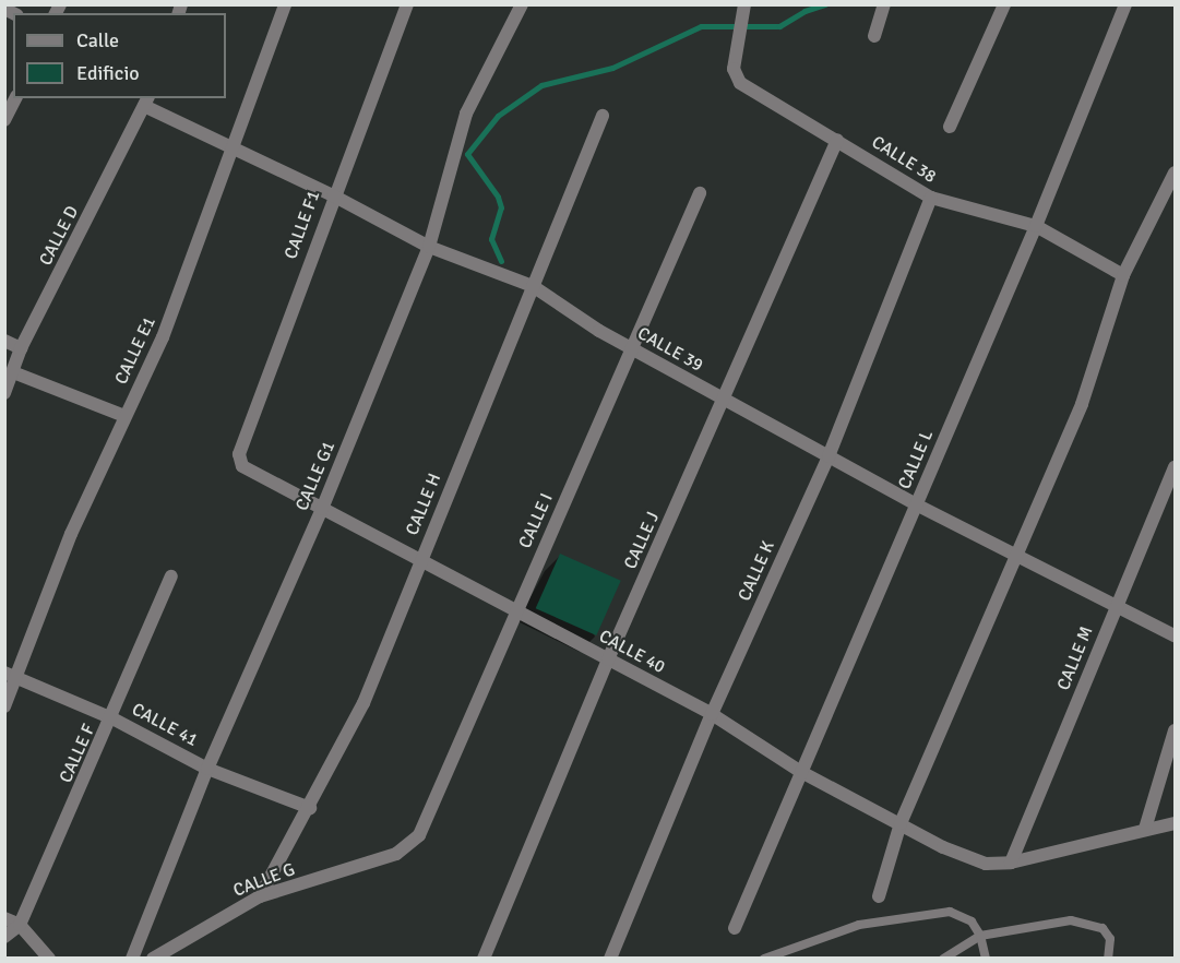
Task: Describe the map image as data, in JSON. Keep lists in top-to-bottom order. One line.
{"streets":{"street":["CALLE 38","CALLE F1","CALLE D","CALLE 39","CALLE E1","CALLE L","CALLE G1","CALLE H","CALLE I","CALLE J","CALLE K","CALLE 40","CALLE M","CALLE 41","CALLE F","CALLE G"]},"crossings":[["CALLE 38","CALLE L"],["CALLE 38","CALLE J"],["CALLE 38","CALLE K"],["CALLE F1","CALLE 39"],["CALLE F1","CALLE 40"],["CALLE D","CALLE 39"],["CALLE 39","CALLE E1"],["CALLE 39","CALLE L"],["CALLE 39","CALLE G1"],["CALLE 39","CALLE H"],["CALLE 39","CALLE I"],["CALLE 39","CALLE J"],["CALLE 39","CALLE K"],["CALLE 39","CALLE M"],["CALLE E1","CALLE 41"],["CALLE L","CALLE 40"],["CALLE G1","CALLE 40"],["CALLE G1","CALLE 41"],["CALLE H","CALLE 40"],["CALLE H","CALLE 41"],["CALLE H","CALLE G"],["CALLE I","CALLE 40"],["CALLE I","CALLE G"],["CALLE J","CALLE 40"],["CALLE K","CALLE 40"],["CALLE 40","CALLE M"],["CALLE 41","CALLE F"]],"legend":["Calle","Edificio"]}
